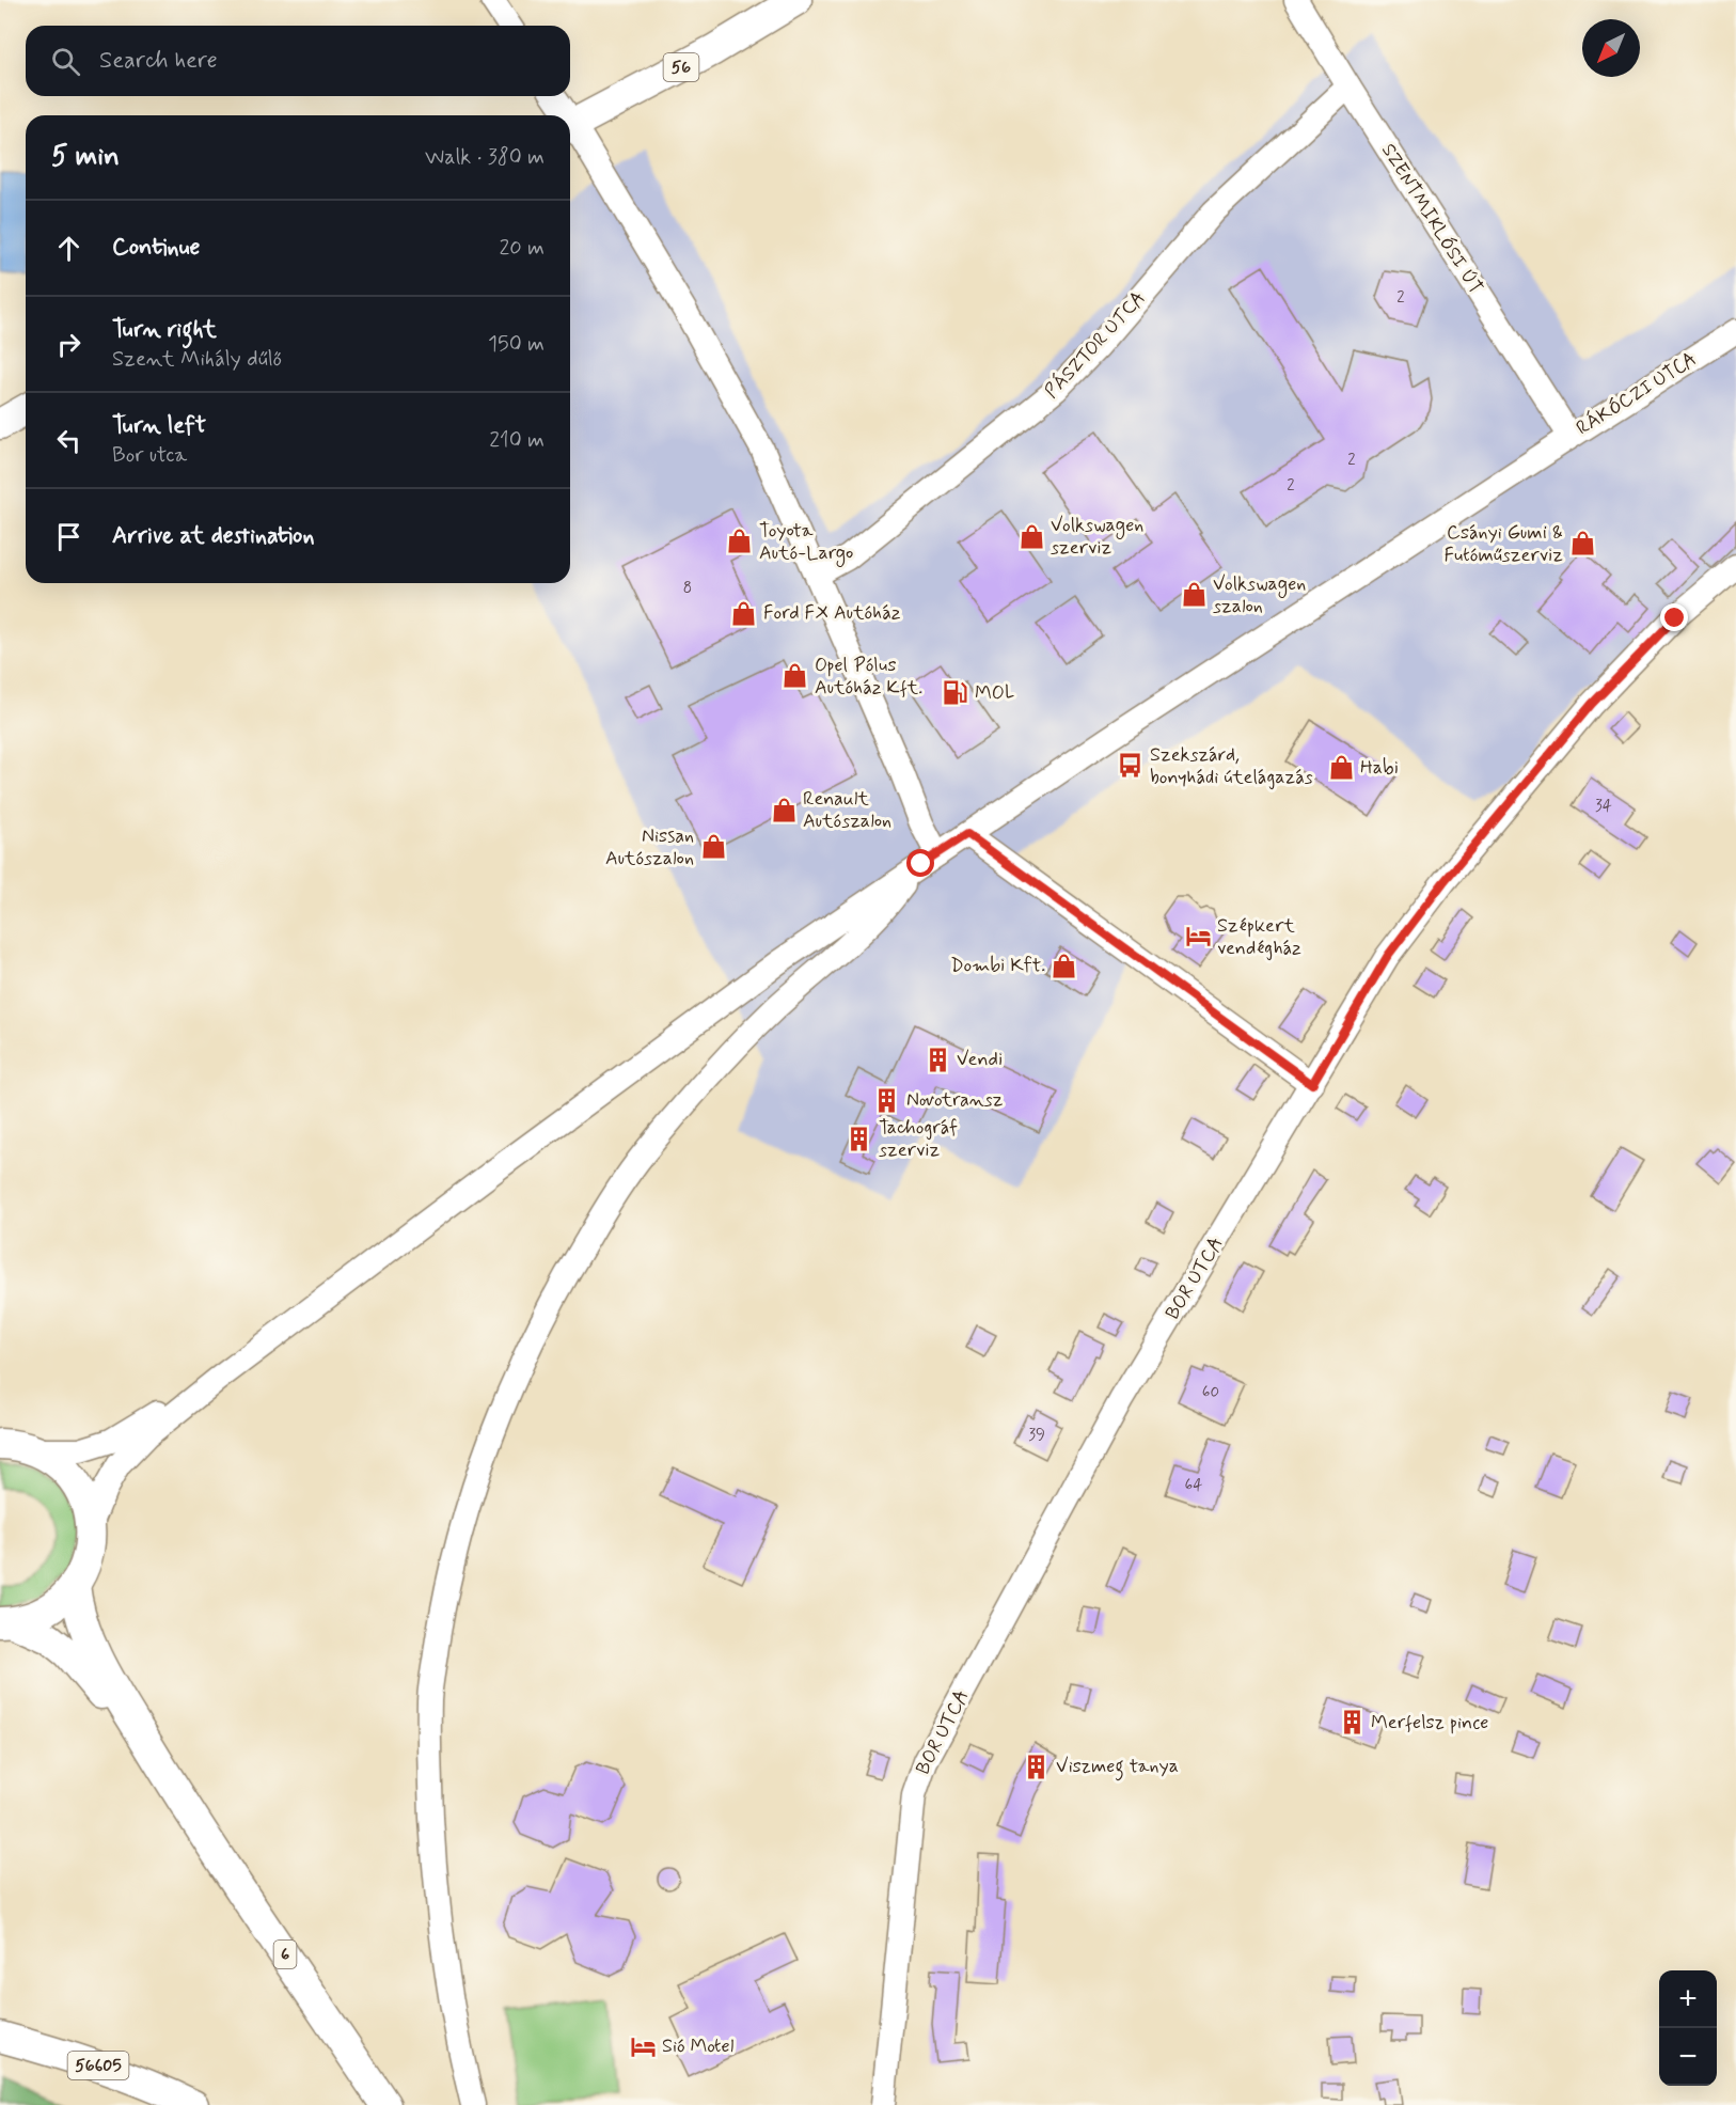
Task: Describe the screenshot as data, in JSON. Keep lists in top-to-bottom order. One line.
{"streets":{"main road":["56","6","56605"],"street":["SZENTMIKLÓSI ÚT","PÁSZTOR UTCA","RÁKÓCZI UTCA","BOR UTCA"]},"crossings":[["SZENTMIKLÓSI ÚT","PÁSZTOR UTCA"],["SZENTMIKLÓSI ÚT","RÁKÓCZI UTCA"]],"places":{"shop":["Volkswagen szerviz","Toyota Autó-Largo","Csányi Gumi & Futóműszerviz","Volkswagen szalon","Ford FX Autóház","Opel Pólus Autóház Kft.","Habi","Renault Autószalon","Nissan Autószalon","Dombi Kft."],"fuel station":["MOL"],"bus stop":["Szekszárd, bonyhádi útelágazás"],"hotel":["Szépkert vendégház","Sió Motel"],"building":["Vendi","Novotransz","Tachográf szerviz","Merfelsz pince","Viszmeg tanya"]},"house_numbers":["2","2","2","8","34","60","39","64"],"north":"bottom left","page":{"search":"Search here","heading":["5 min","Walk · 380 m"],"list":[["Continue","20 m"],["Turn right","Szent Mihály dűlő","150 m"],["Turn left","Bor utca","210 m"],"Arrive at destination"],"map_buttons":["+","−"]}}
